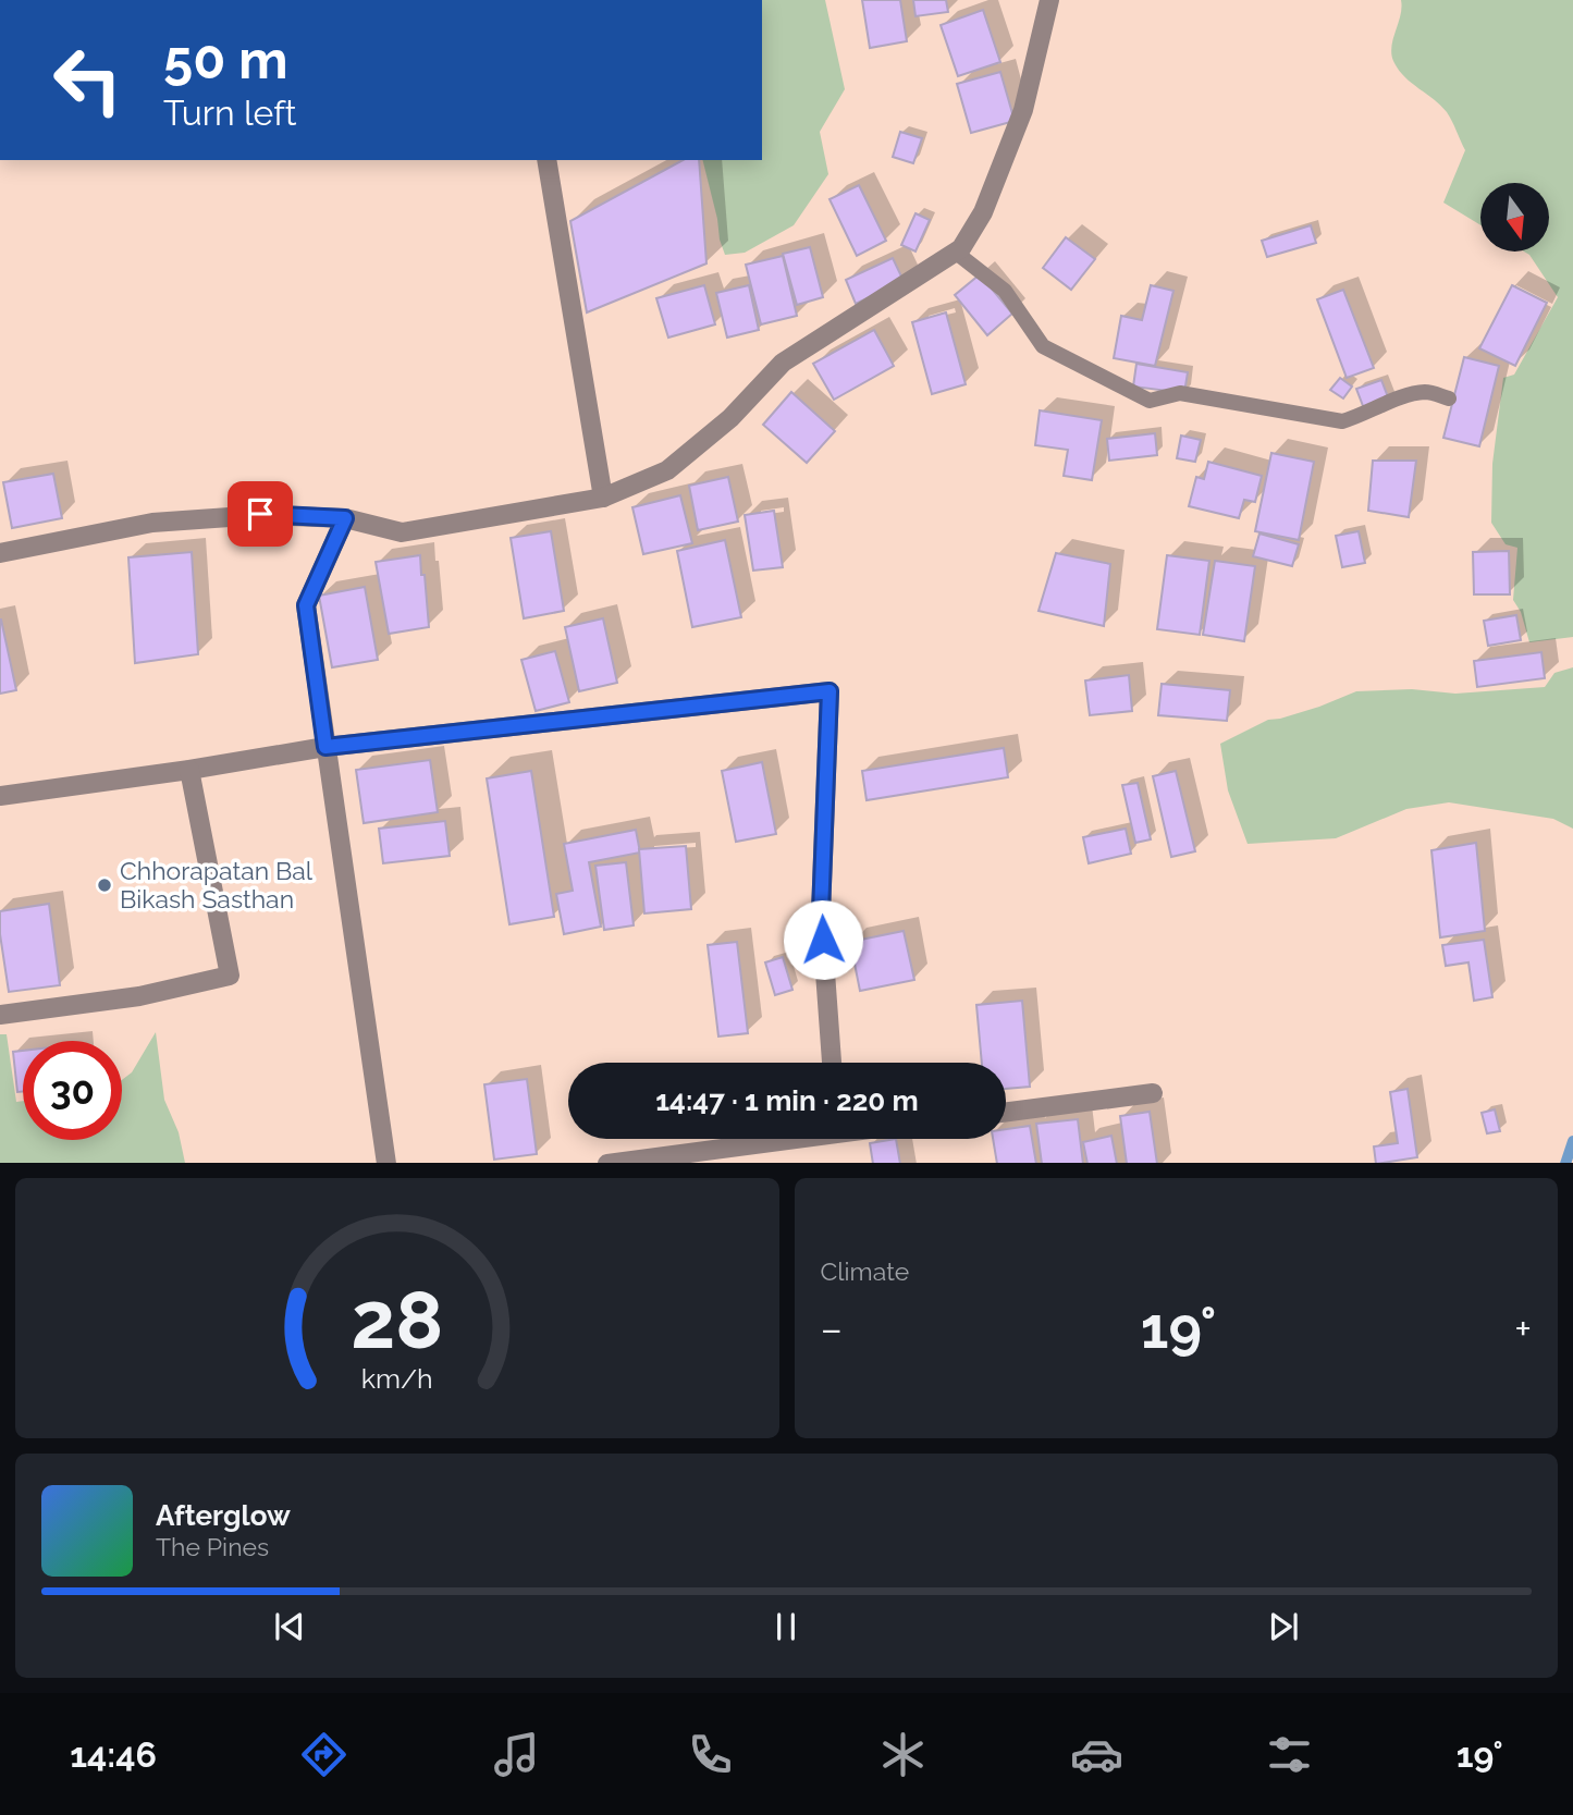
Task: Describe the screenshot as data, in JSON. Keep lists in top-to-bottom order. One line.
{"places":["Chhorapatan Bal Bikash Sasthan"],"north":"bottom","page":{"turn":["50 m","Turn left"],"limit":"30","trip":"14:47 · 1 min · 220 m","tile":"Climate","heat":["−","19°","+"],"song":["Afterglow","The Pines"],"tabs":["14:46","19°"],"gauge":["28","km/h"]}}
